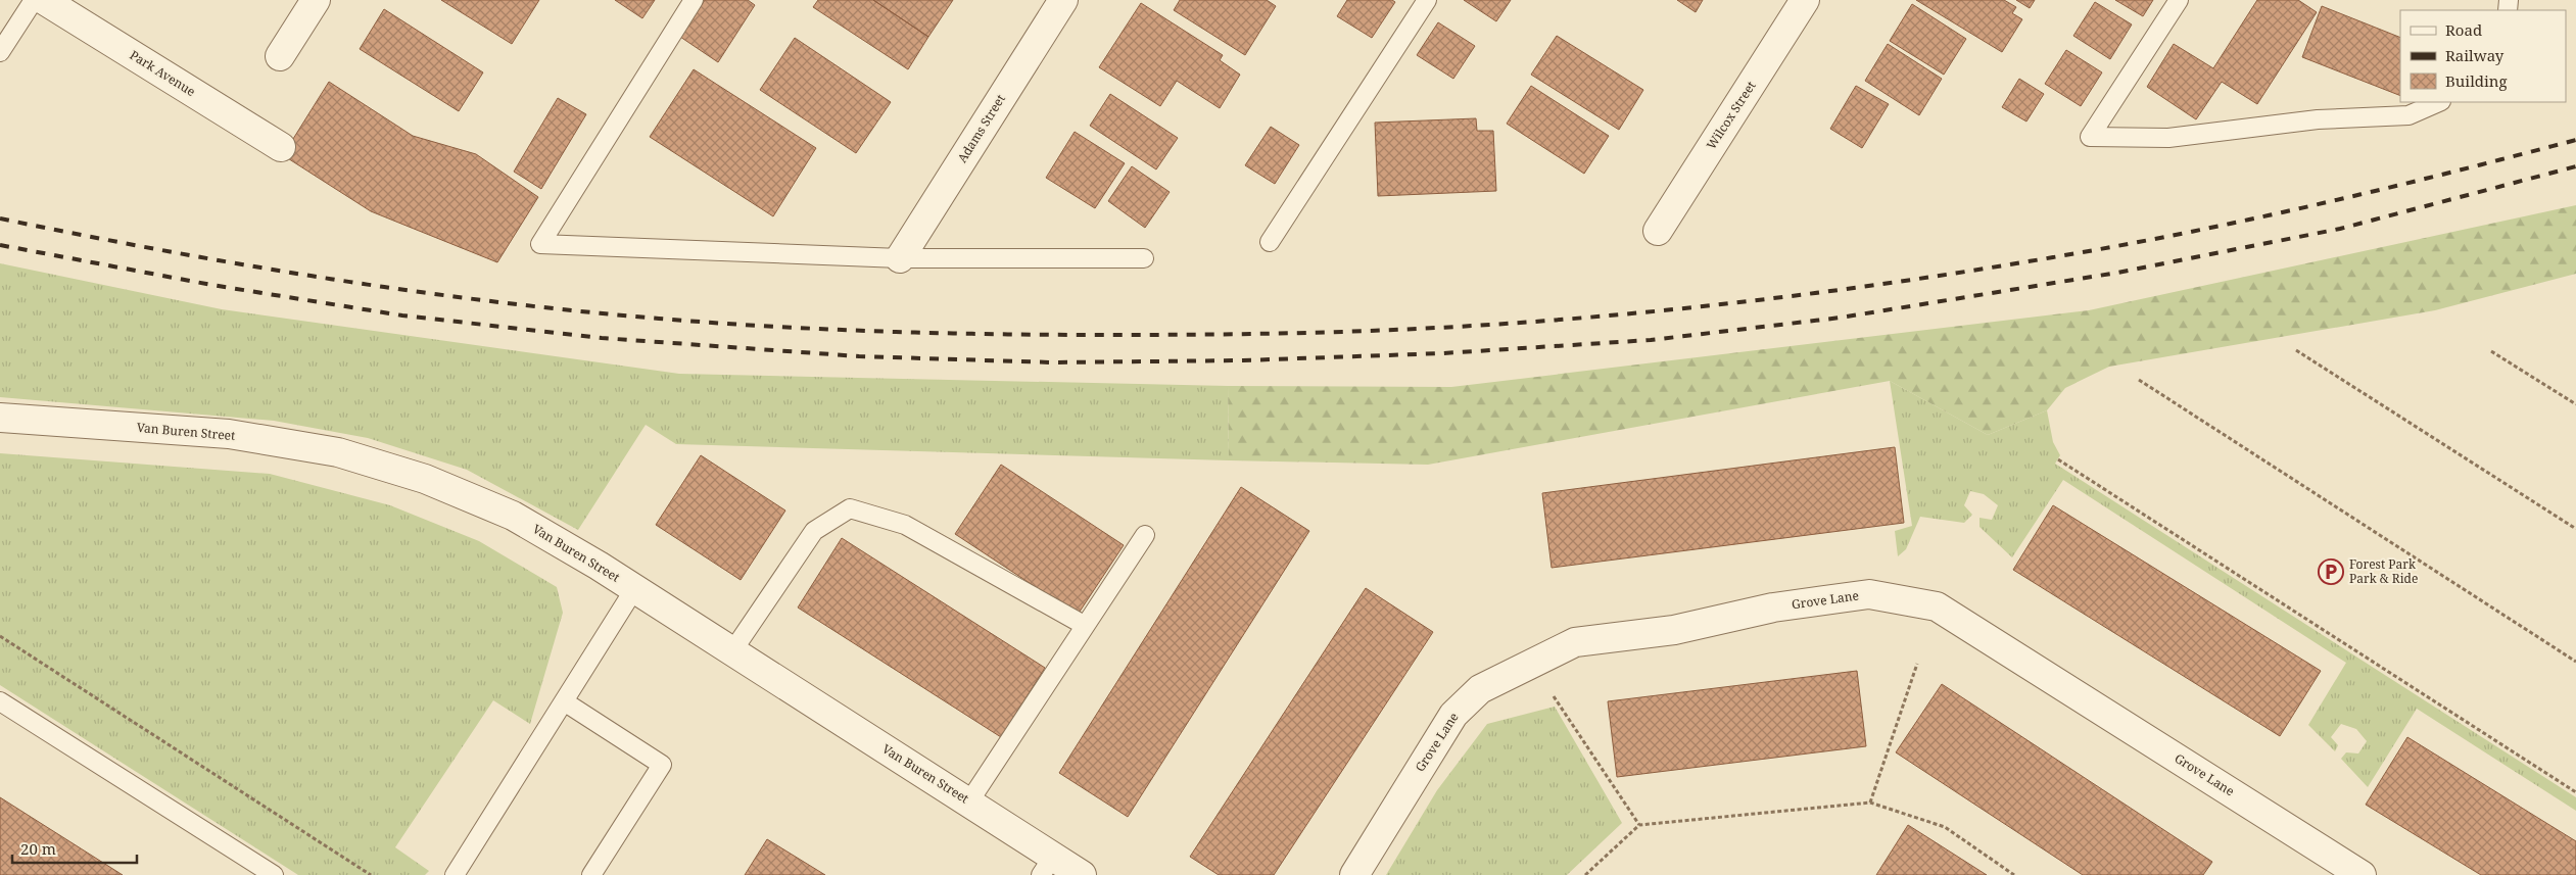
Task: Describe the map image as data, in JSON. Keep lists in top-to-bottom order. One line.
{"streets":{"street":["Park Avenue","Wilcox Street","Adams Street","Van Buren Street","Grove Lane"]},"places":{"parking":["Forest Park Park & Ride"]},"legend":["Road","Railway","Building"],"scale_bar":"20 m"}
